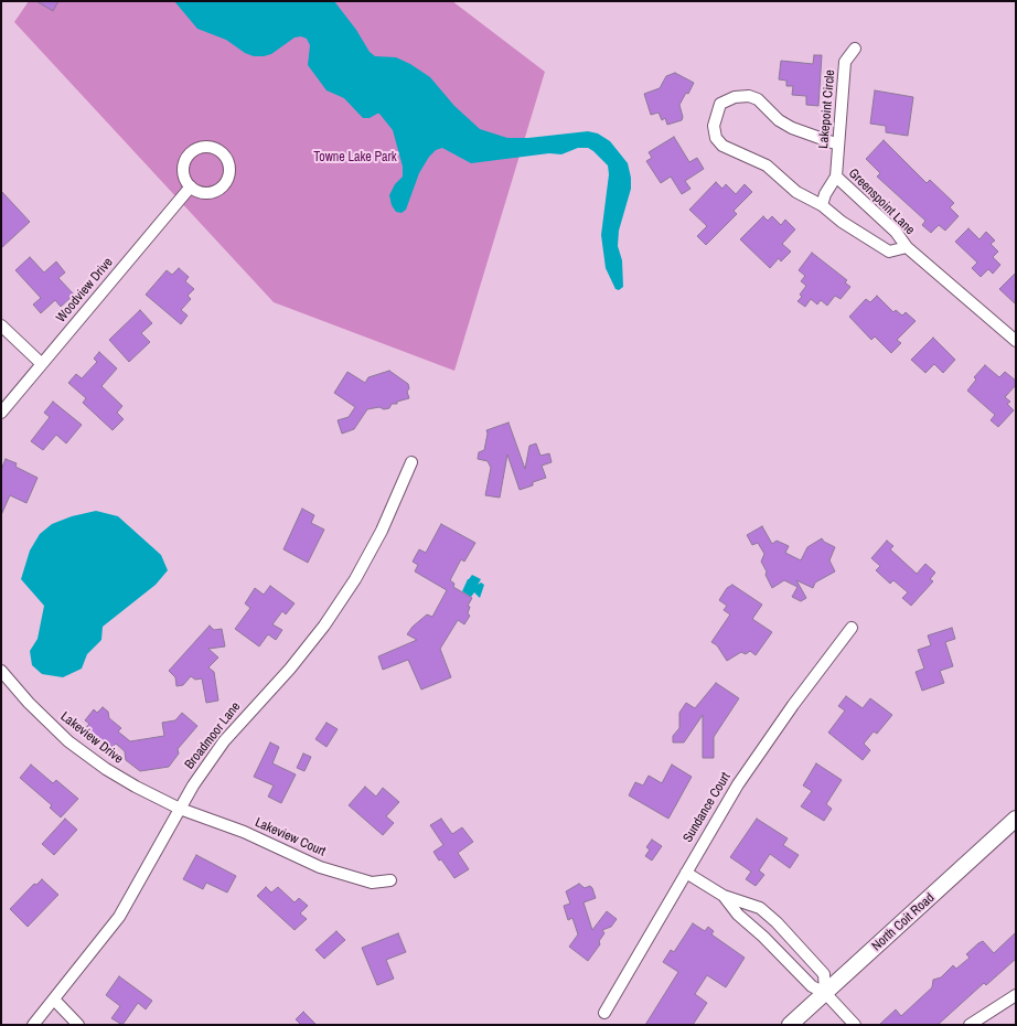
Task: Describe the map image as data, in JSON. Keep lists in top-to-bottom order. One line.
{"streets":{"main road":["North Coit Road"],"street":["Lakepoint Circle","Greenspoint Lane","Woodview Drive","Broadmoor Lane","Lakeview Drive","Sundance Court","Lakeview Court"]},"crossings":[["Lakepoint Circle","Greenspoint Lane"],["Broadmoor Lane","Lakeview Drive"],["Broadmoor Lane","Lakeview Court"],["Lakeview Drive","Lakeview Court"]],"parks":["Towne Lake Park"]}
